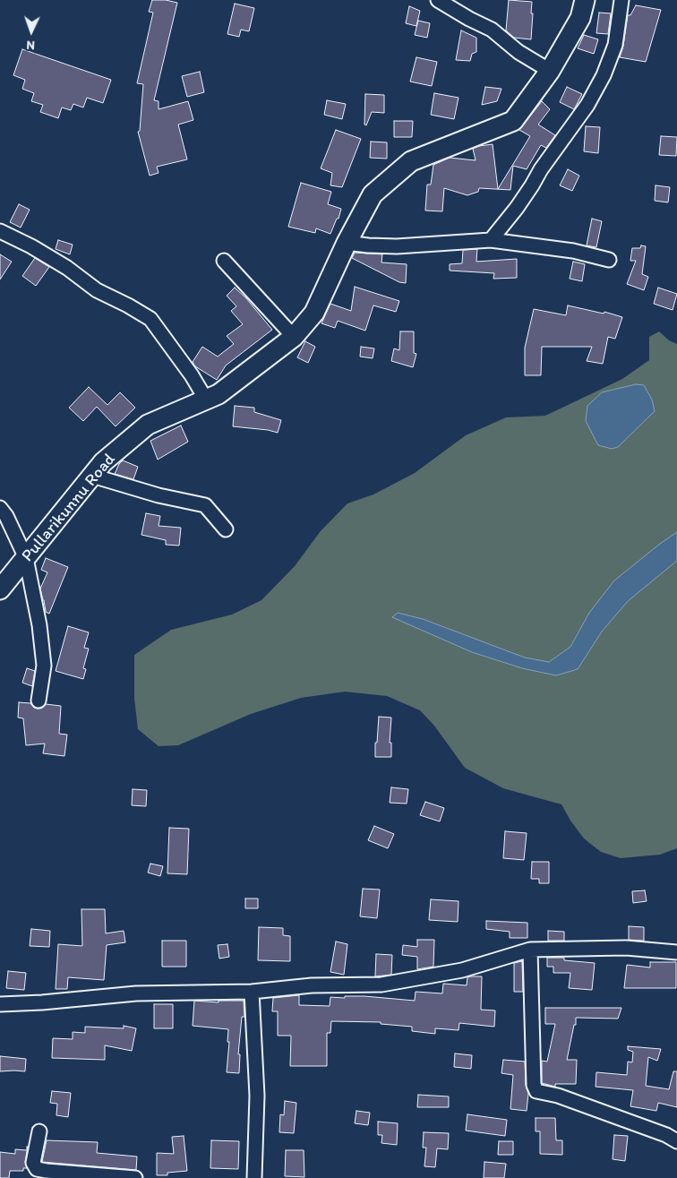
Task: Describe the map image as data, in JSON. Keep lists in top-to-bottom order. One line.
{"streets":{"main road":["Pullarikunnu Road"]},"north":"bottom"}
